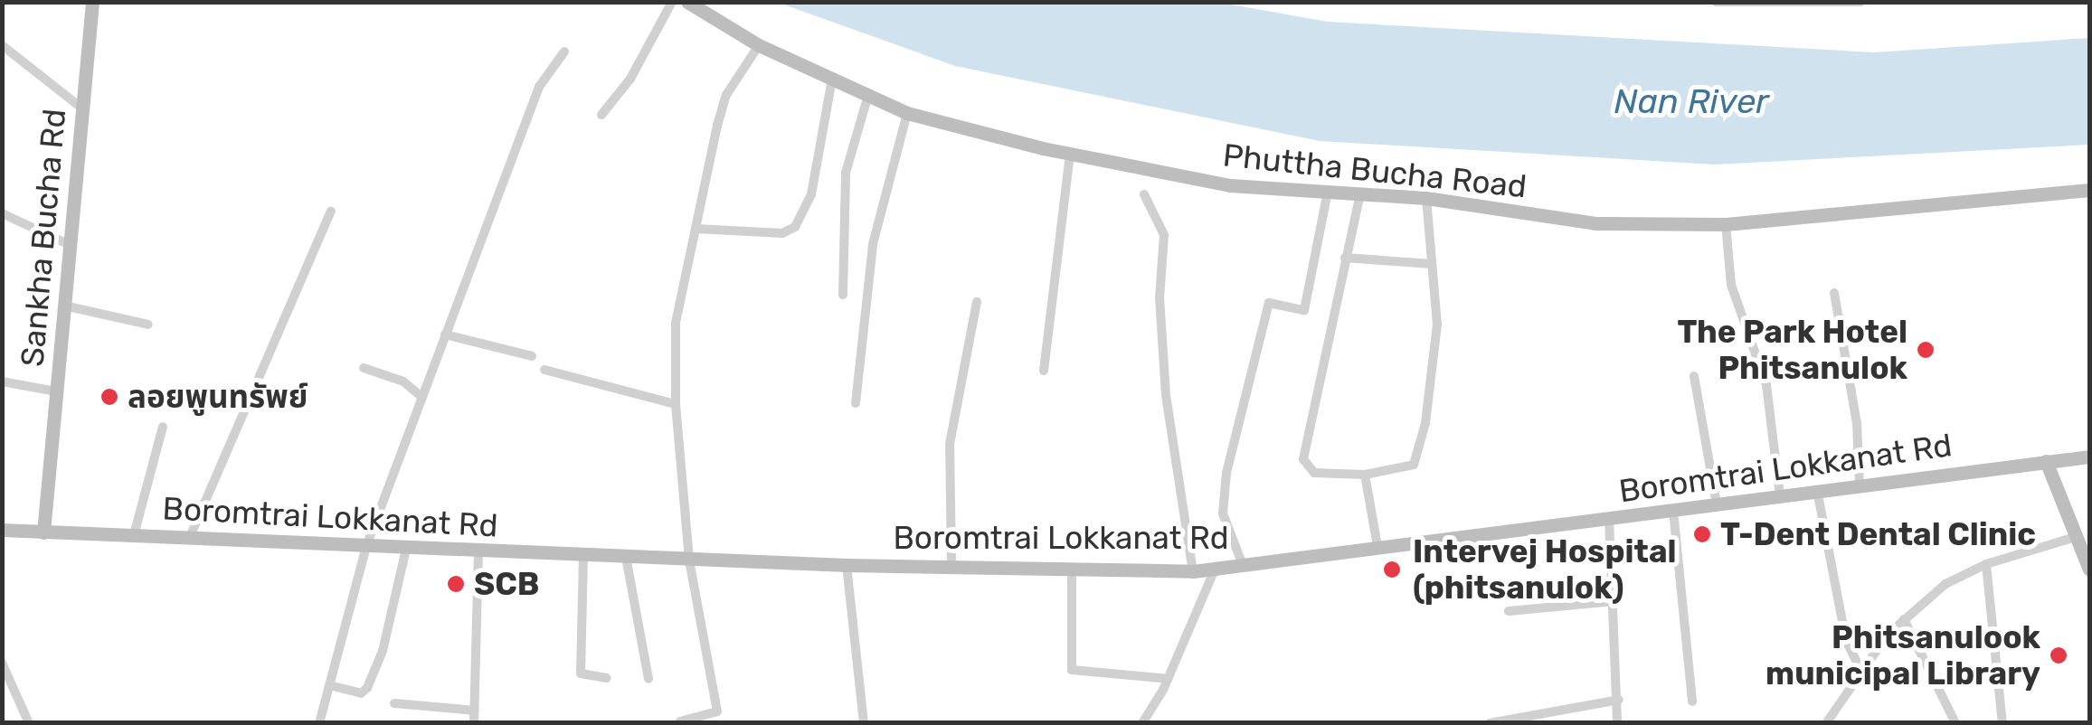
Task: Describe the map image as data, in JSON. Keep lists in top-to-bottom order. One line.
{"streets":{"main road":["Phuttha Bucha Road","Sankha Bucha Rd","Boromtrai Lokkanat Rd"]},"crossings":[["Sankha Bucha Rd","Boromtrai Lokkanat Rd"]],"water":["Nan River"],"places":["The Park Hotel Phitsanulok","ลอยพูนทรัพย์","T-Dent Dental Clinic","Intervej Hospital (phitsanulok)","SCB","Phitsanulook municipal Library"]}
